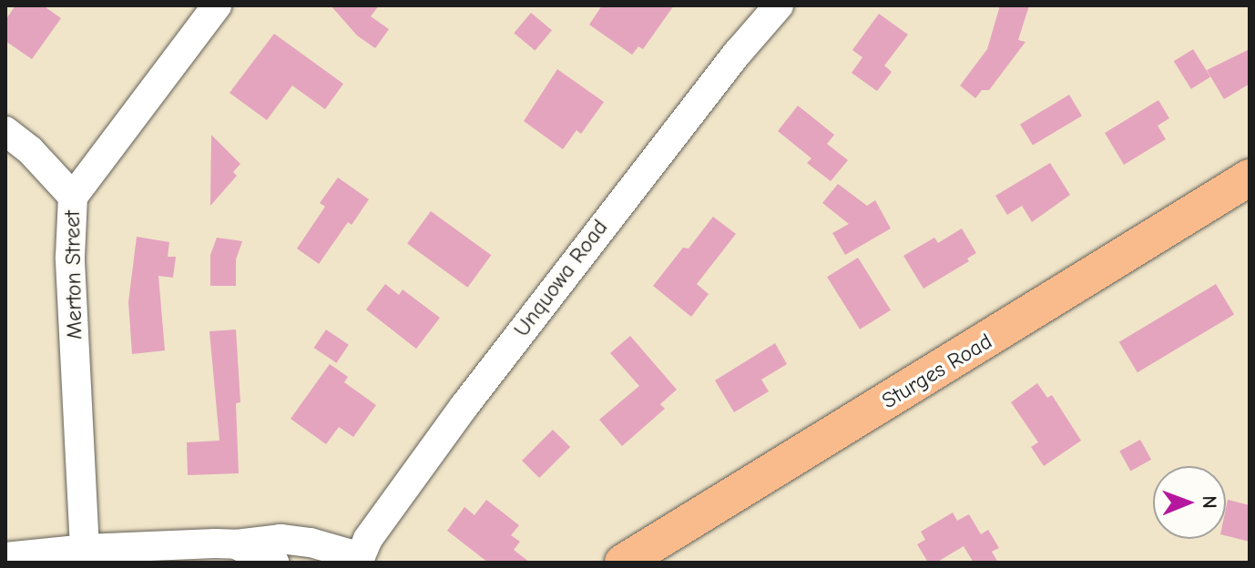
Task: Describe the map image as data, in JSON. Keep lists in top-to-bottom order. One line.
{"streets":{"main road":["Sturges Road"],"street":["Merton Street","Unquowa Road"]},"north":"right"}
